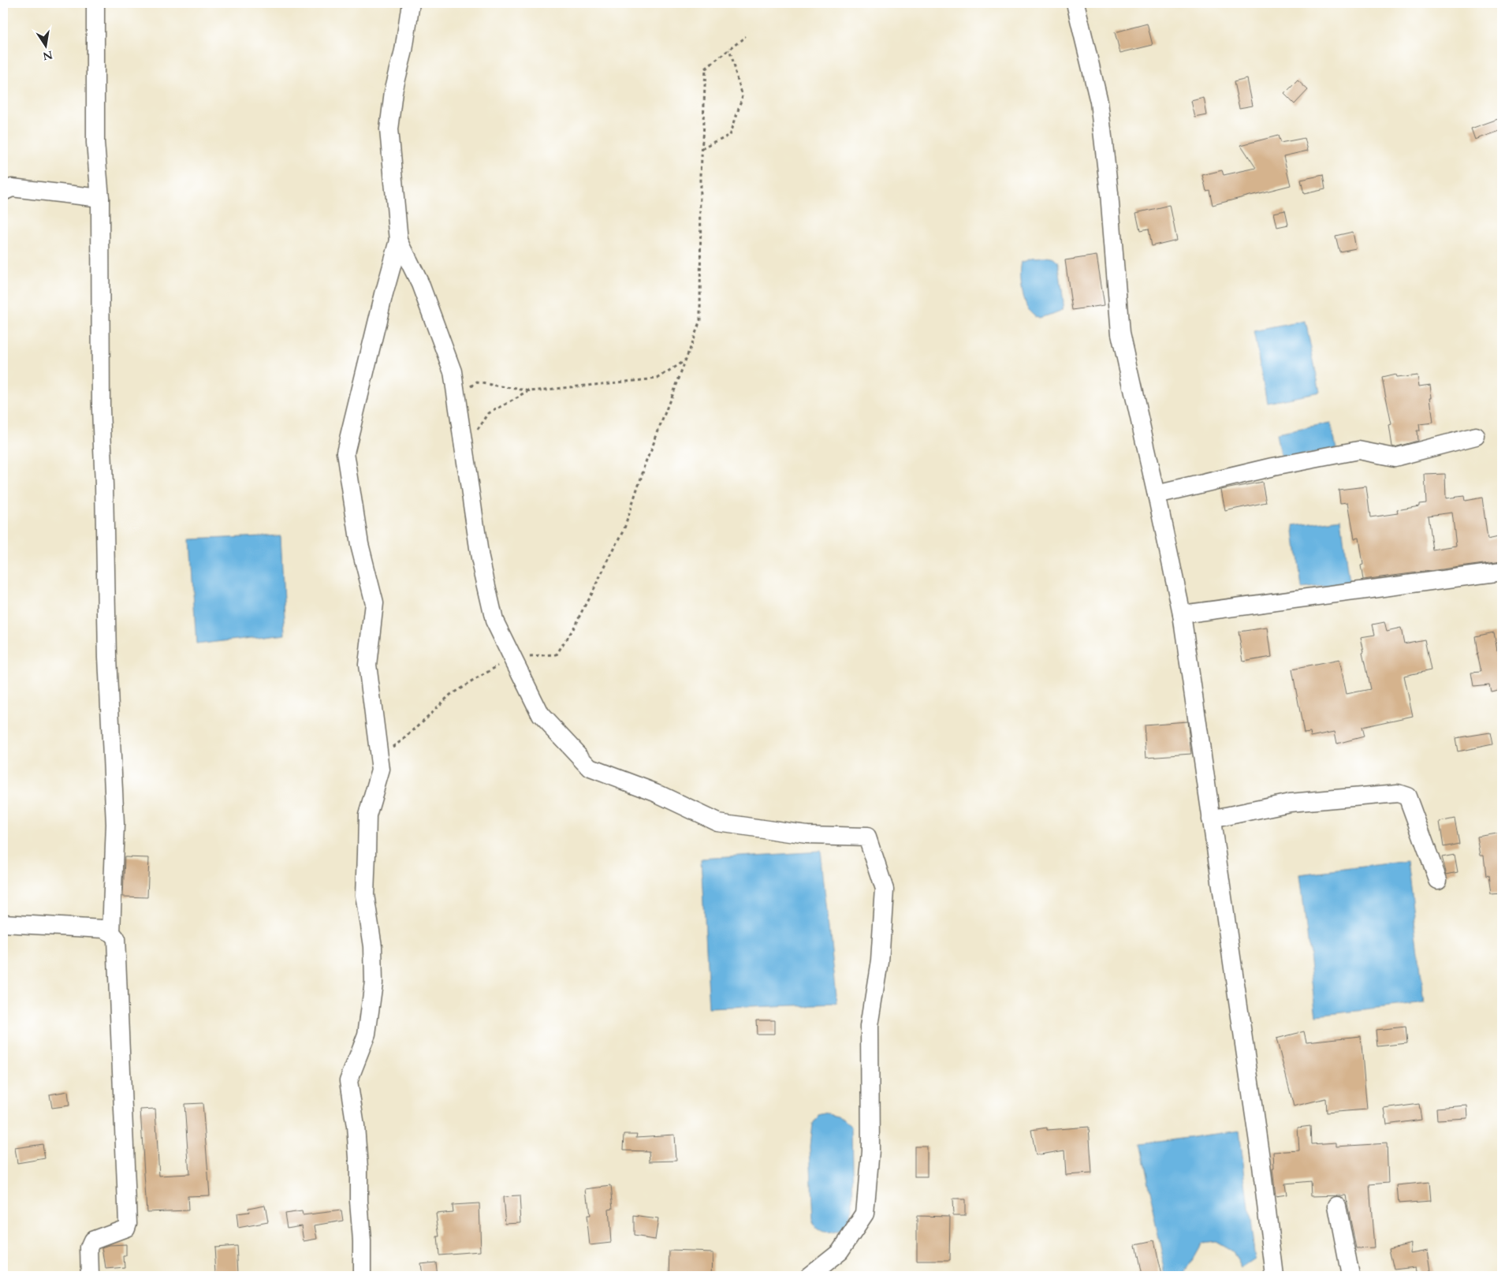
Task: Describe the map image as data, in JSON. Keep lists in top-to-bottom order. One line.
{"north":"bottom"}
